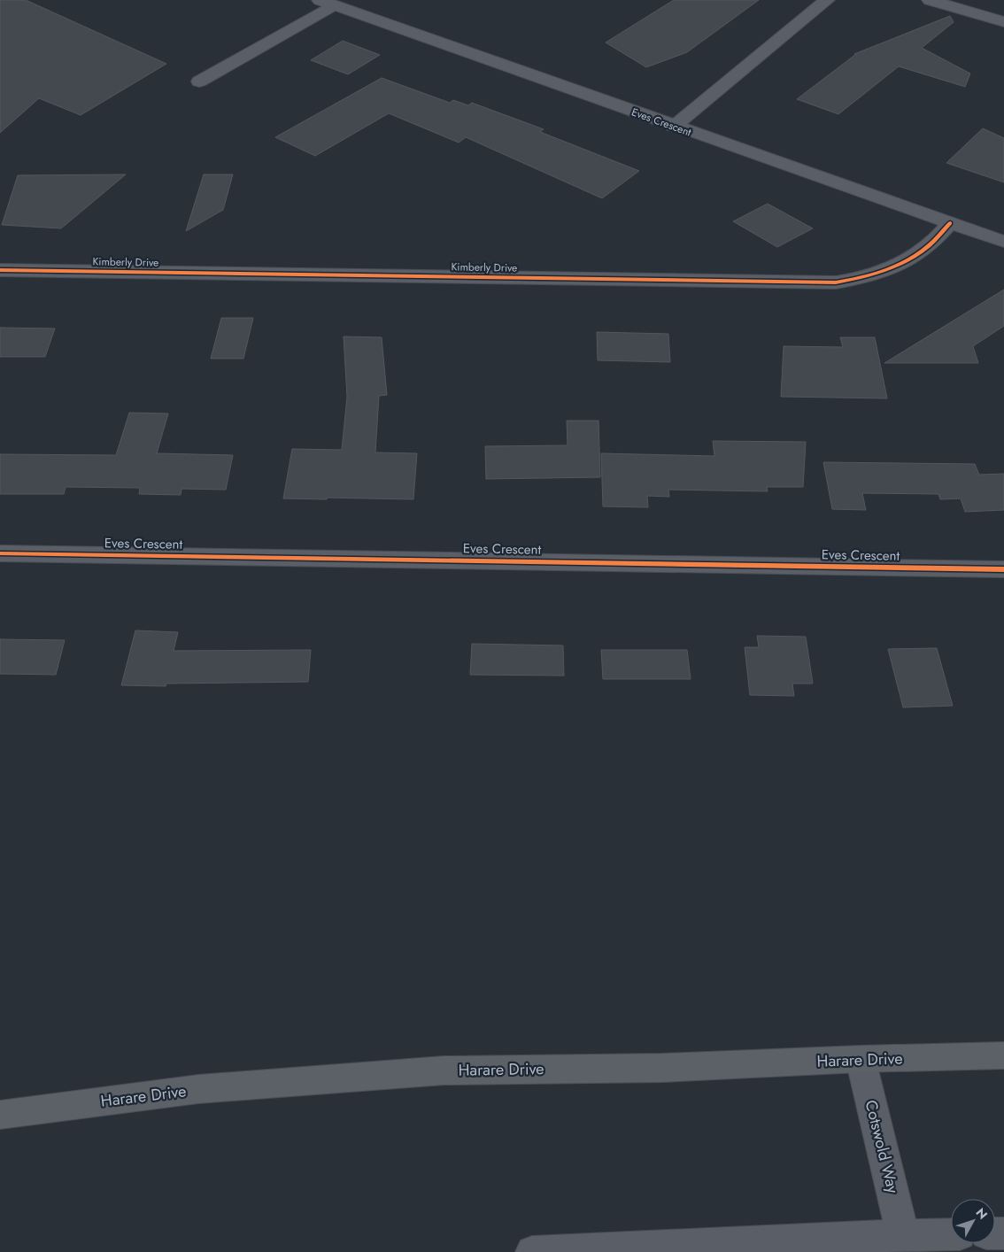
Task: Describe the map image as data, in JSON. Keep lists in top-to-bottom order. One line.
{"streets":{"main road":["Harare Drive"],"street":["Eves Crescent","Kimberly Drive","Cotswold Way"]},"crossings":[["Eves Crescent","Kimberly Drive"],["Harare Drive","Cotswold Way"]],"north":"top right"}
